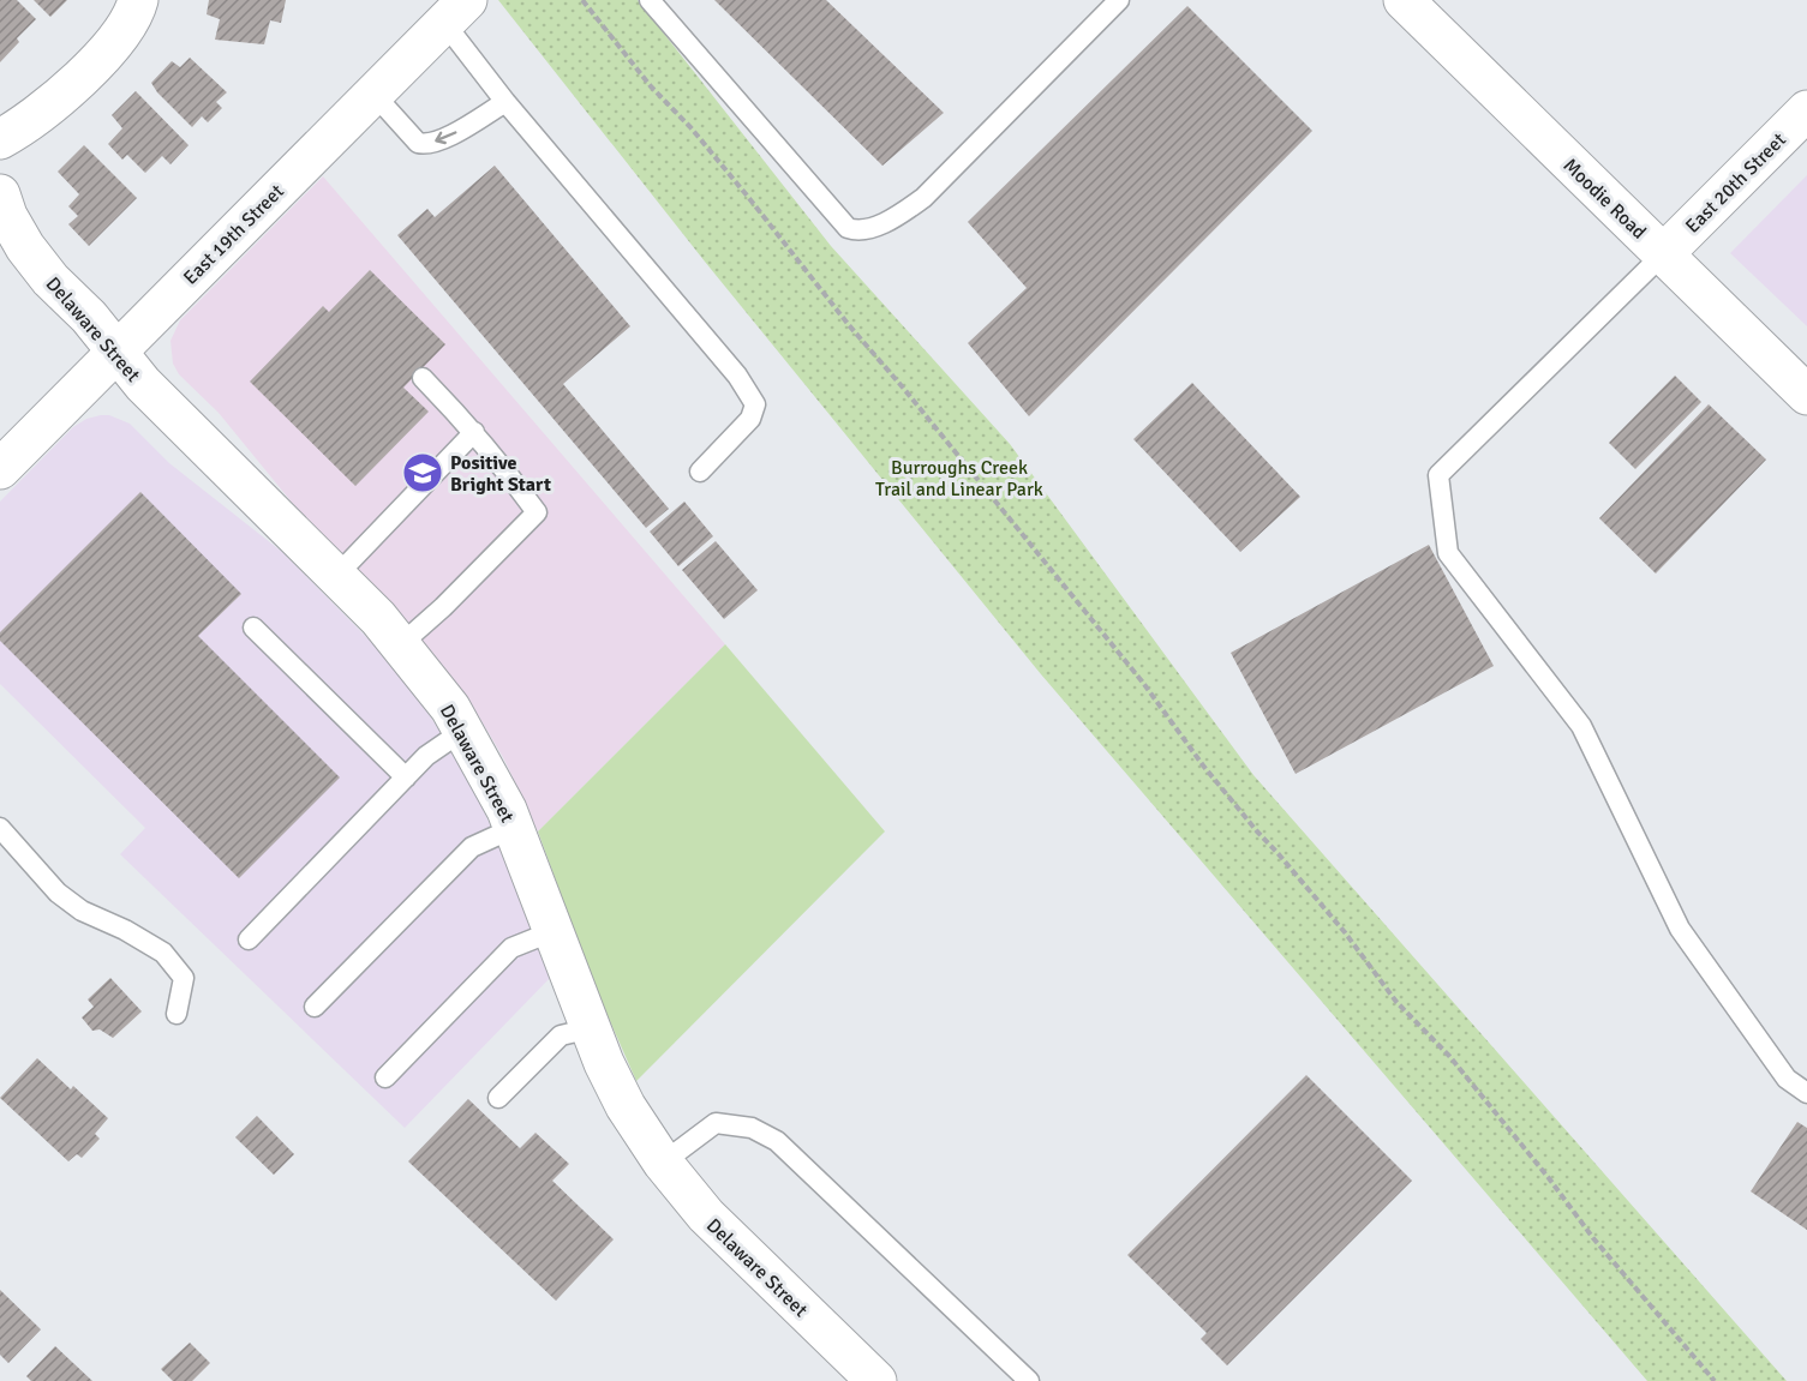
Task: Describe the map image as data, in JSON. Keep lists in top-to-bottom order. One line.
{"streets":{"street":["East 20th Street","Moodie Road","East 19th Street","Delaware Street"]},"crossings":[["East 20th Street","Moodie Road"],["East 19th Street","Delaware Street"]],"parks":["Burroughs Creek Trail and Linear Park"],"places":{"school or university":["Positive Bright Start"]}}
